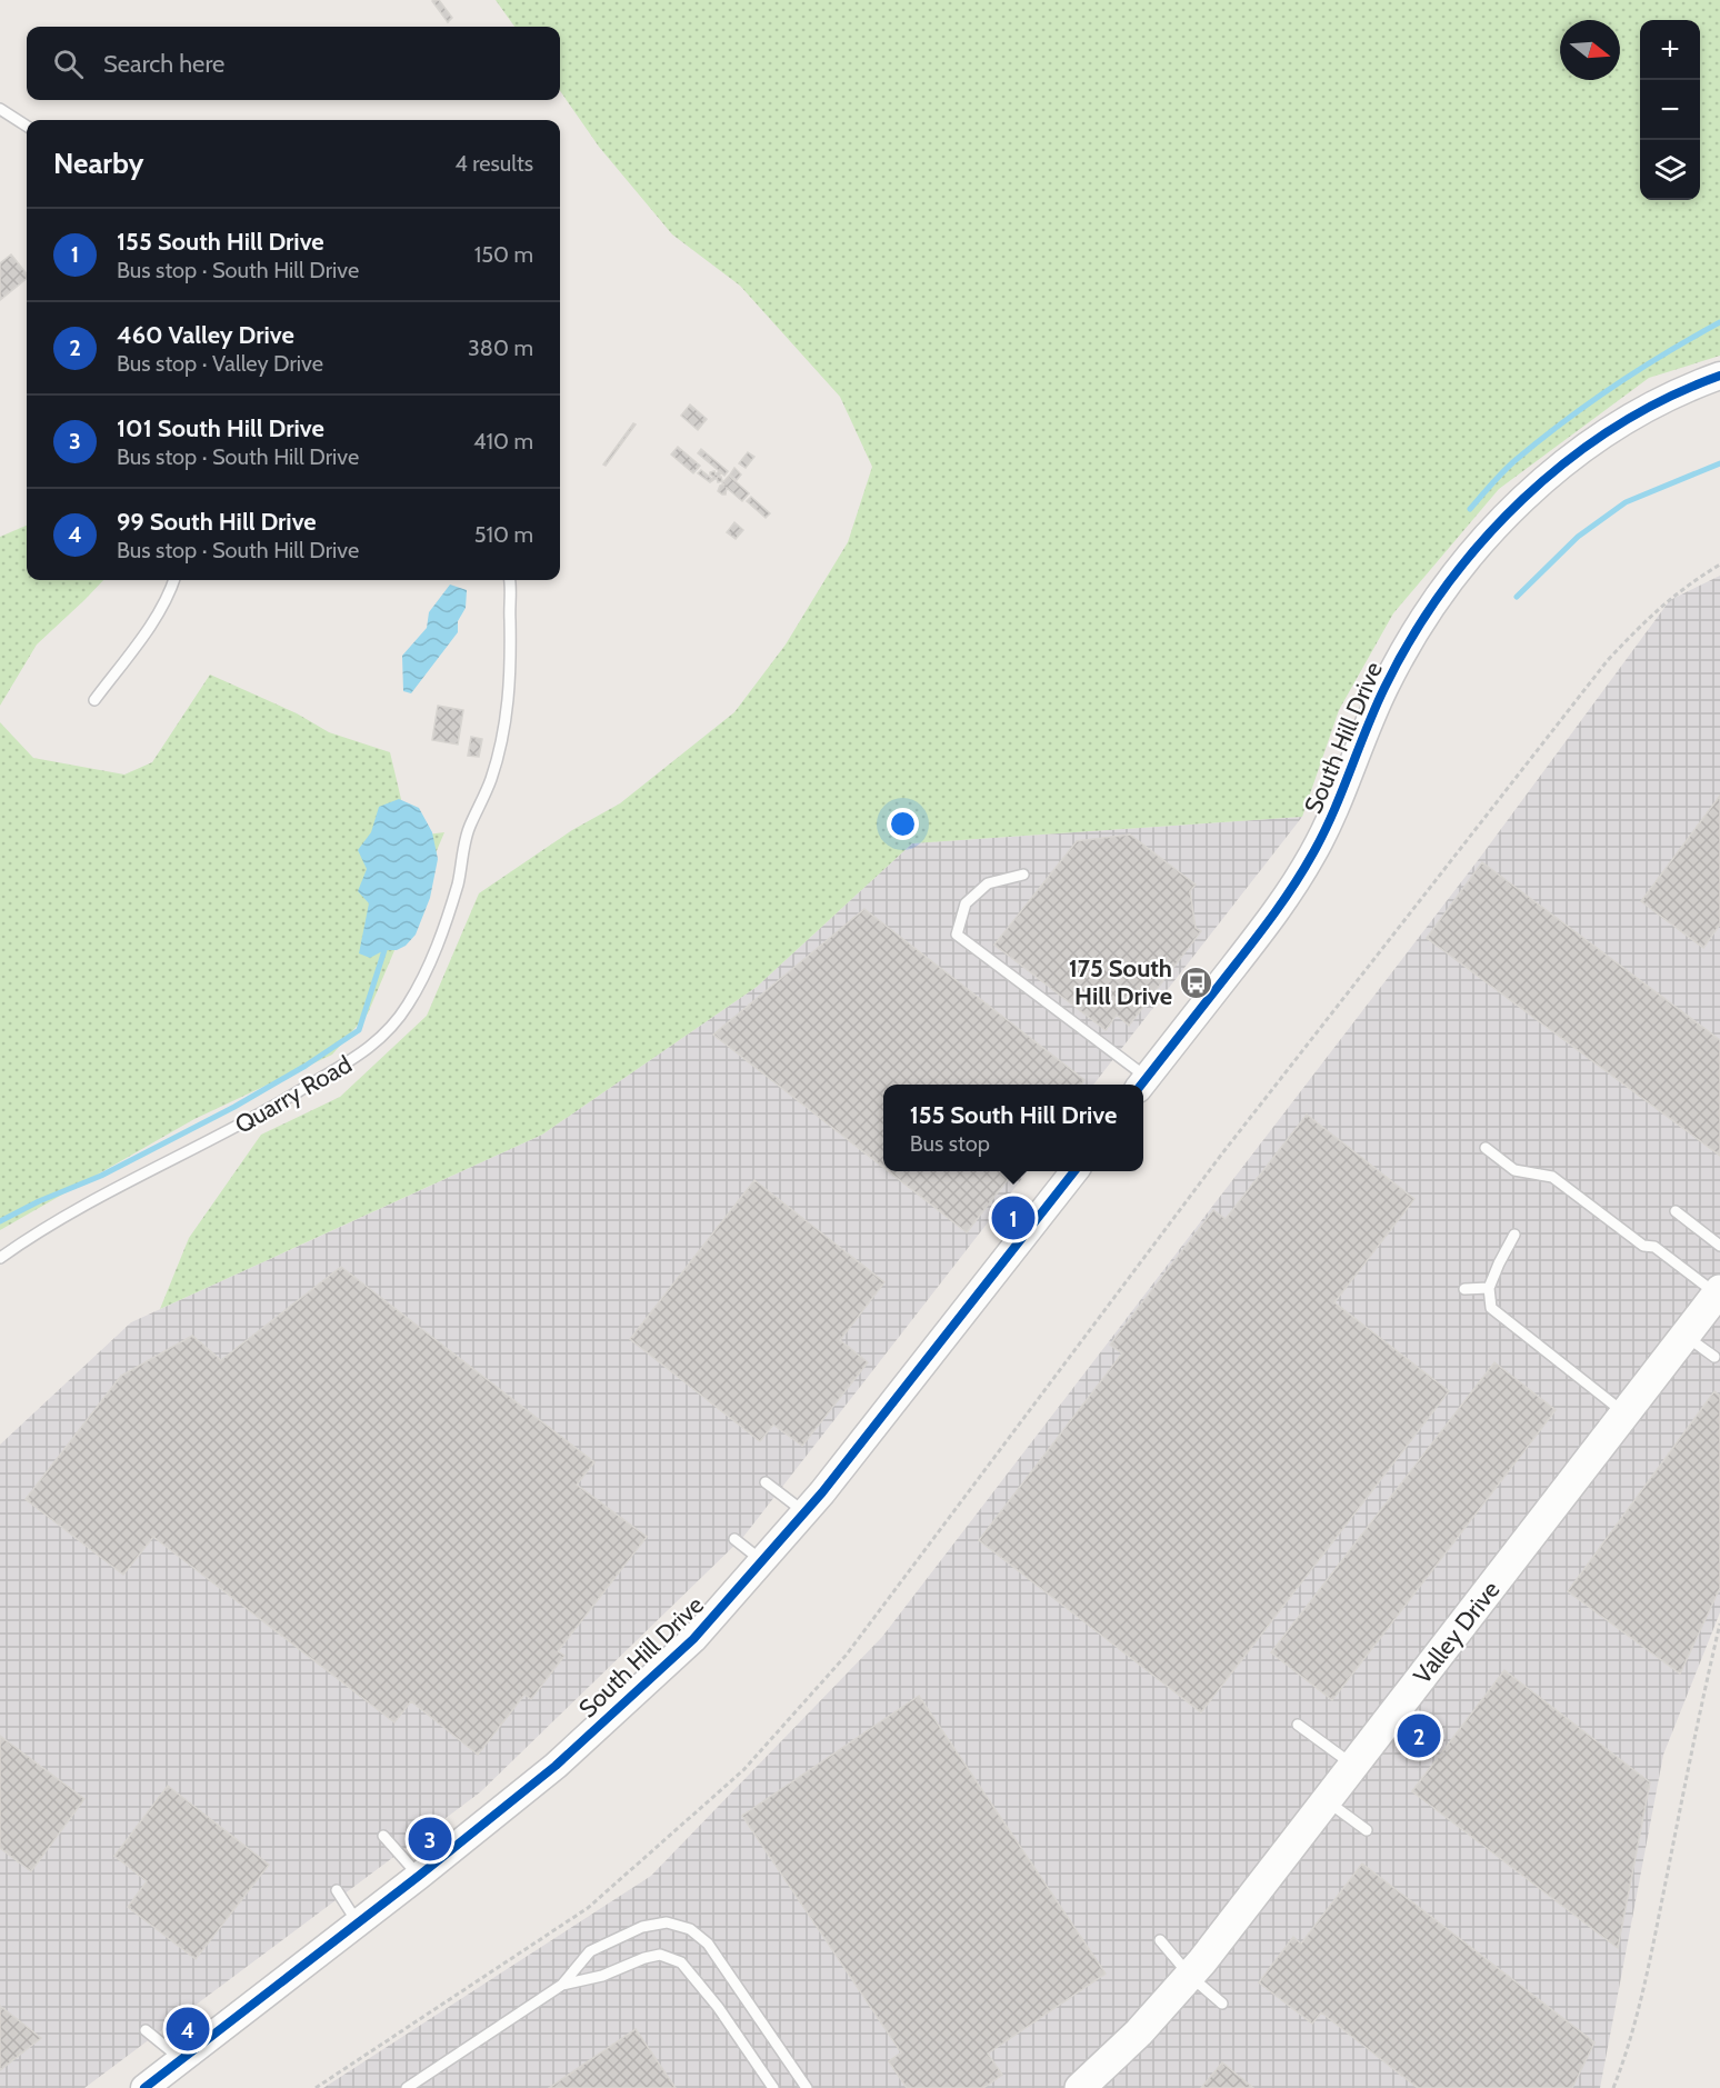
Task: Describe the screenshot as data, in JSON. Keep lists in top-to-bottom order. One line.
{"streets":{"main road":["Valley Drive"],"street":["South Hill Drive"],"lane":["Quarry Road"]},"places":{"bus stop":["175 South Hill Drive"]},"north":"right","page":{"map_buttons":["+","−"],"search":"Search here","heading":["Nearby","4 results"],"list":[{"mark":"1","name":"155 South Hill Drive","note":"Bus stop · South Hill Drive","value":"150 m"},{"mark":"2","name":"460 Valley Drive","note":"Bus stop · Valley Drive","value":"380 m"},{"mark":"3","name":"101 South Hill Drive","note":"Bus stop · South Hill Drive","value":"410 m"},{"mark":"4","name":"99 South Hill Drive","note":"Bus stop · South Hill Drive","value":"510 m"}],"popup":["155 South Hill Drive","Bus stop"],"pins":["1","2","3","4"]}}
